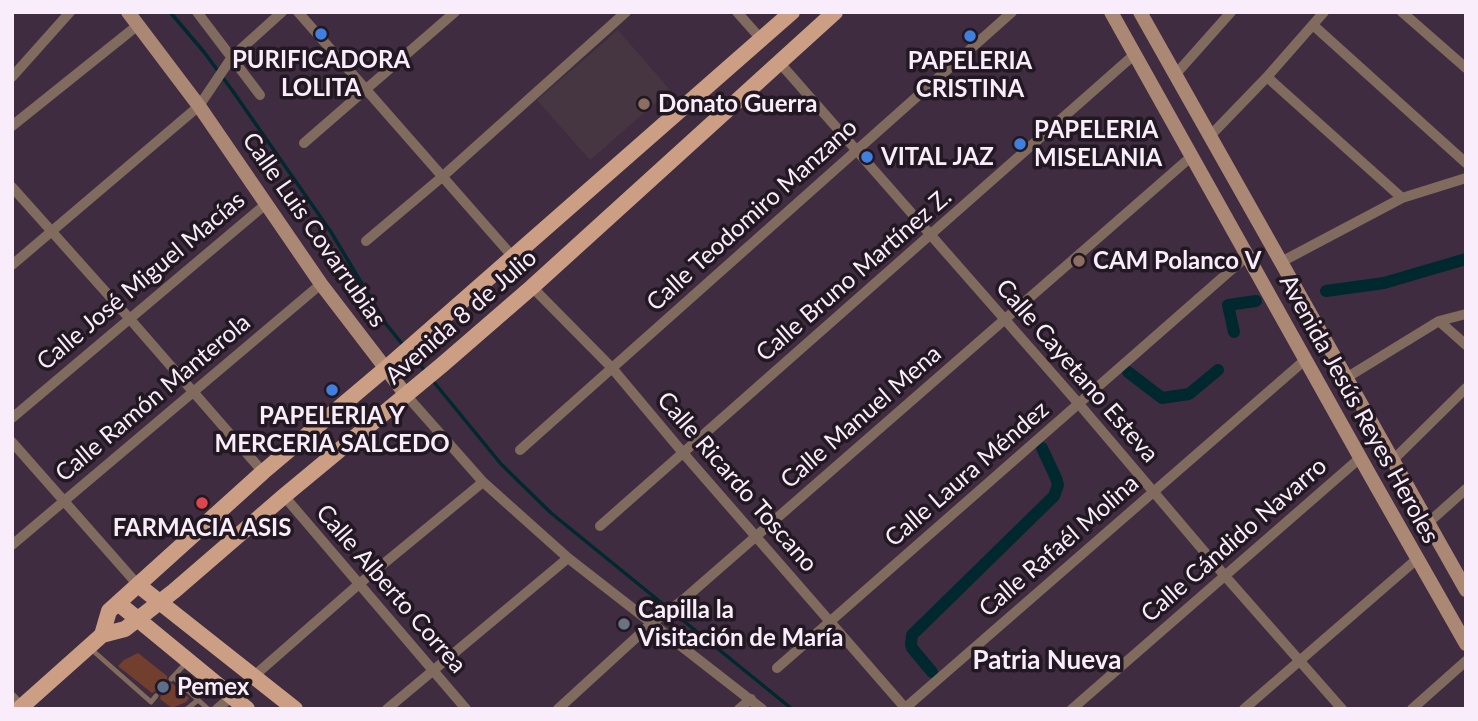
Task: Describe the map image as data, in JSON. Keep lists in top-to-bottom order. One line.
{"streets":{"main road":["Avenida 8 de Julio"],"street":["Calle Teodomiro Manzano","Calle Luis Covarrubias","Calle Bruno Martínez Z.","Calle José Miguel Macías","Calle Cayetano Esteva","Calle Ramón Manterola","Avenida Jesús Reyes Heroles","Calle Manuel Mena","Calle Laura Méndez","Calle Ricardo Toscano","Calle Cándido Navarro","Calle Rafaél Molina","Calle Alberto Correa"]},"crossings":[["Calle Teodomiro Manzano","Calle Cayetano Esteva"],["Calle Teodomiro Manzano","Calle Ricardo Toscano"],["Calle Luis Covarrubias","Calle José Miguel Macías"],["Calle Luis Covarrubias","Avenida 8 de Julio"],["Calle Luis Covarrubias","Calle Ramón Manterola"],["Calle Luis Covarrubias","Calle Manuel Mena"],["Calle Bruno Martínez Z.","Calle Cayetano Esteva"],["Calle Bruno Martínez Z.","Avenida Jesús Reyes Heroles"],["Calle Bruno Martínez Z.","Calle Ricardo Toscano"],["Avenida 8 de Julio","Calle Cayetano Esteva"],["Avenida 8 de Julio","Calle Ricardo Toscano"],["Avenida 8 de Julio","Calle Alberto Correa"],["Calle Cayetano Esteva","Calle Manuel Mena"],["Calle Cayetano Esteva","Calle Laura Méndez"],["Calle Cayetano Esteva","Calle Cándido Navarro"],["Calle Cayetano Esteva","Calle Rafaél Molina"],["Avenida Jesús Reyes Heroles","Calle Manuel Mena"],["Avenida Jesús Reyes Heroles","Calle Laura Méndez"],["Avenida Jesús Reyes Heroles","Calle Cándido Navarro"],["Avenida Jesús Reyes Heroles","Calle Rafaél Molina"],["Calle Manuel Mena","Calle Ricardo Toscano"],["Calle Laura Méndez","Calle Ricardo Toscano"],["Calle Ricardo Toscano","Calle Rafaél Molina"]],"districts":["Patria Nueva"],"places":["PURIFICADORA LOLITA","PAPELERIA CRISTINA","Donato Guerra","PAPELERIA MISELANIA","VITAL JAZ","CAM Polanco V","PAPELERIA Y MERCERIA SALCEDO","FARMACIA ASIS","Capilla la Visitación de María","Pemex"]}
